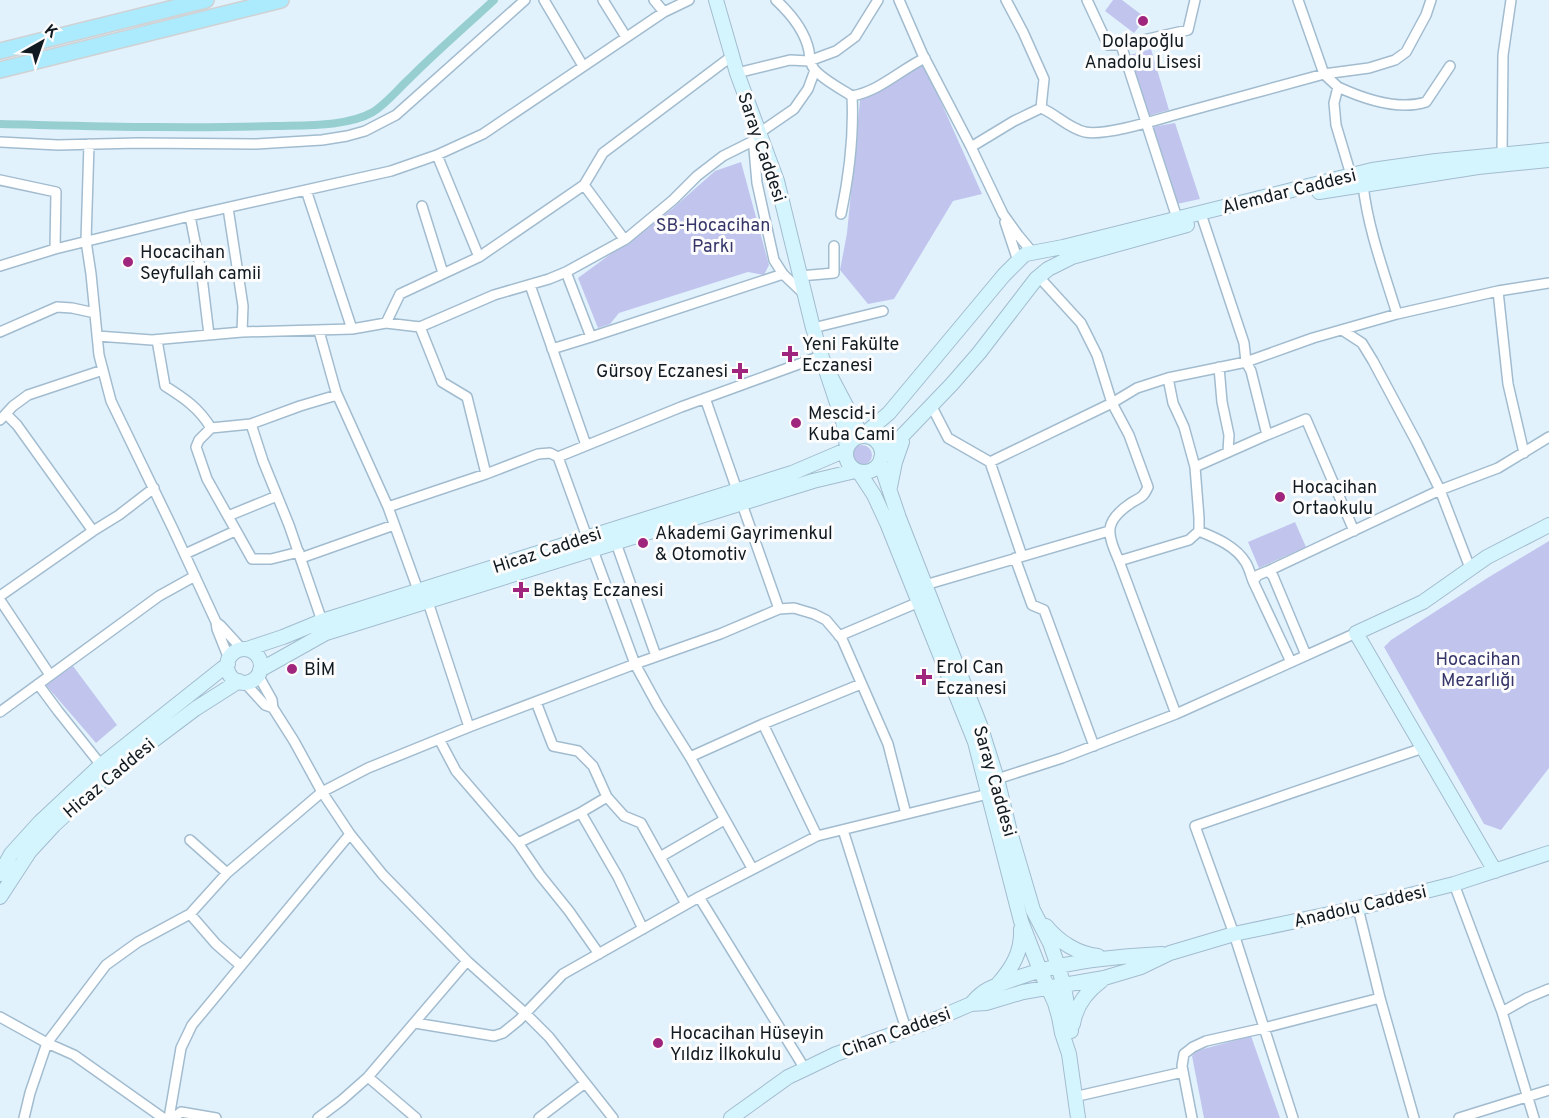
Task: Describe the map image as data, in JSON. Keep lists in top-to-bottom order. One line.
{"streets":{"street":["Saray Caddesi","Alemdar Caddesi","Hicaz Caddesi","Anadolu Caddesi","Cihan Caddesi"]},"crossings":[["Saray Caddesi","Alemdar Caddesi"],["Saray Caddesi","Hicaz Caddesi"],["Saray Caddesi","Anadolu Caddesi"],["Saray Caddesi","Cihan Caddesi"],["Alemdar Caddesi","Hicaz Caddesi"],["Anadolu Caddesi","Cihan Caddesi"]],"parks":["SB-Hocacihan Parkı","Hocacihan Mezarlığı"],"places":{"other":["Dolapoğlu Anadolu Lisesi","Hocacihan Seyfullah camii","Mescid-i Kuba Cami","Hocacihan Ortaokulu","Akademi Gayrimenkul & Otomotiv","BİM","Hocacihan Hüseyin Yıldız İlkokulu"],"health":["Yeni Fakülte Eczanesi","Gürsoy Eczanesi","Bektaş Eczanesi","Erol Can Eczanesi"]},"north":"top right"}
